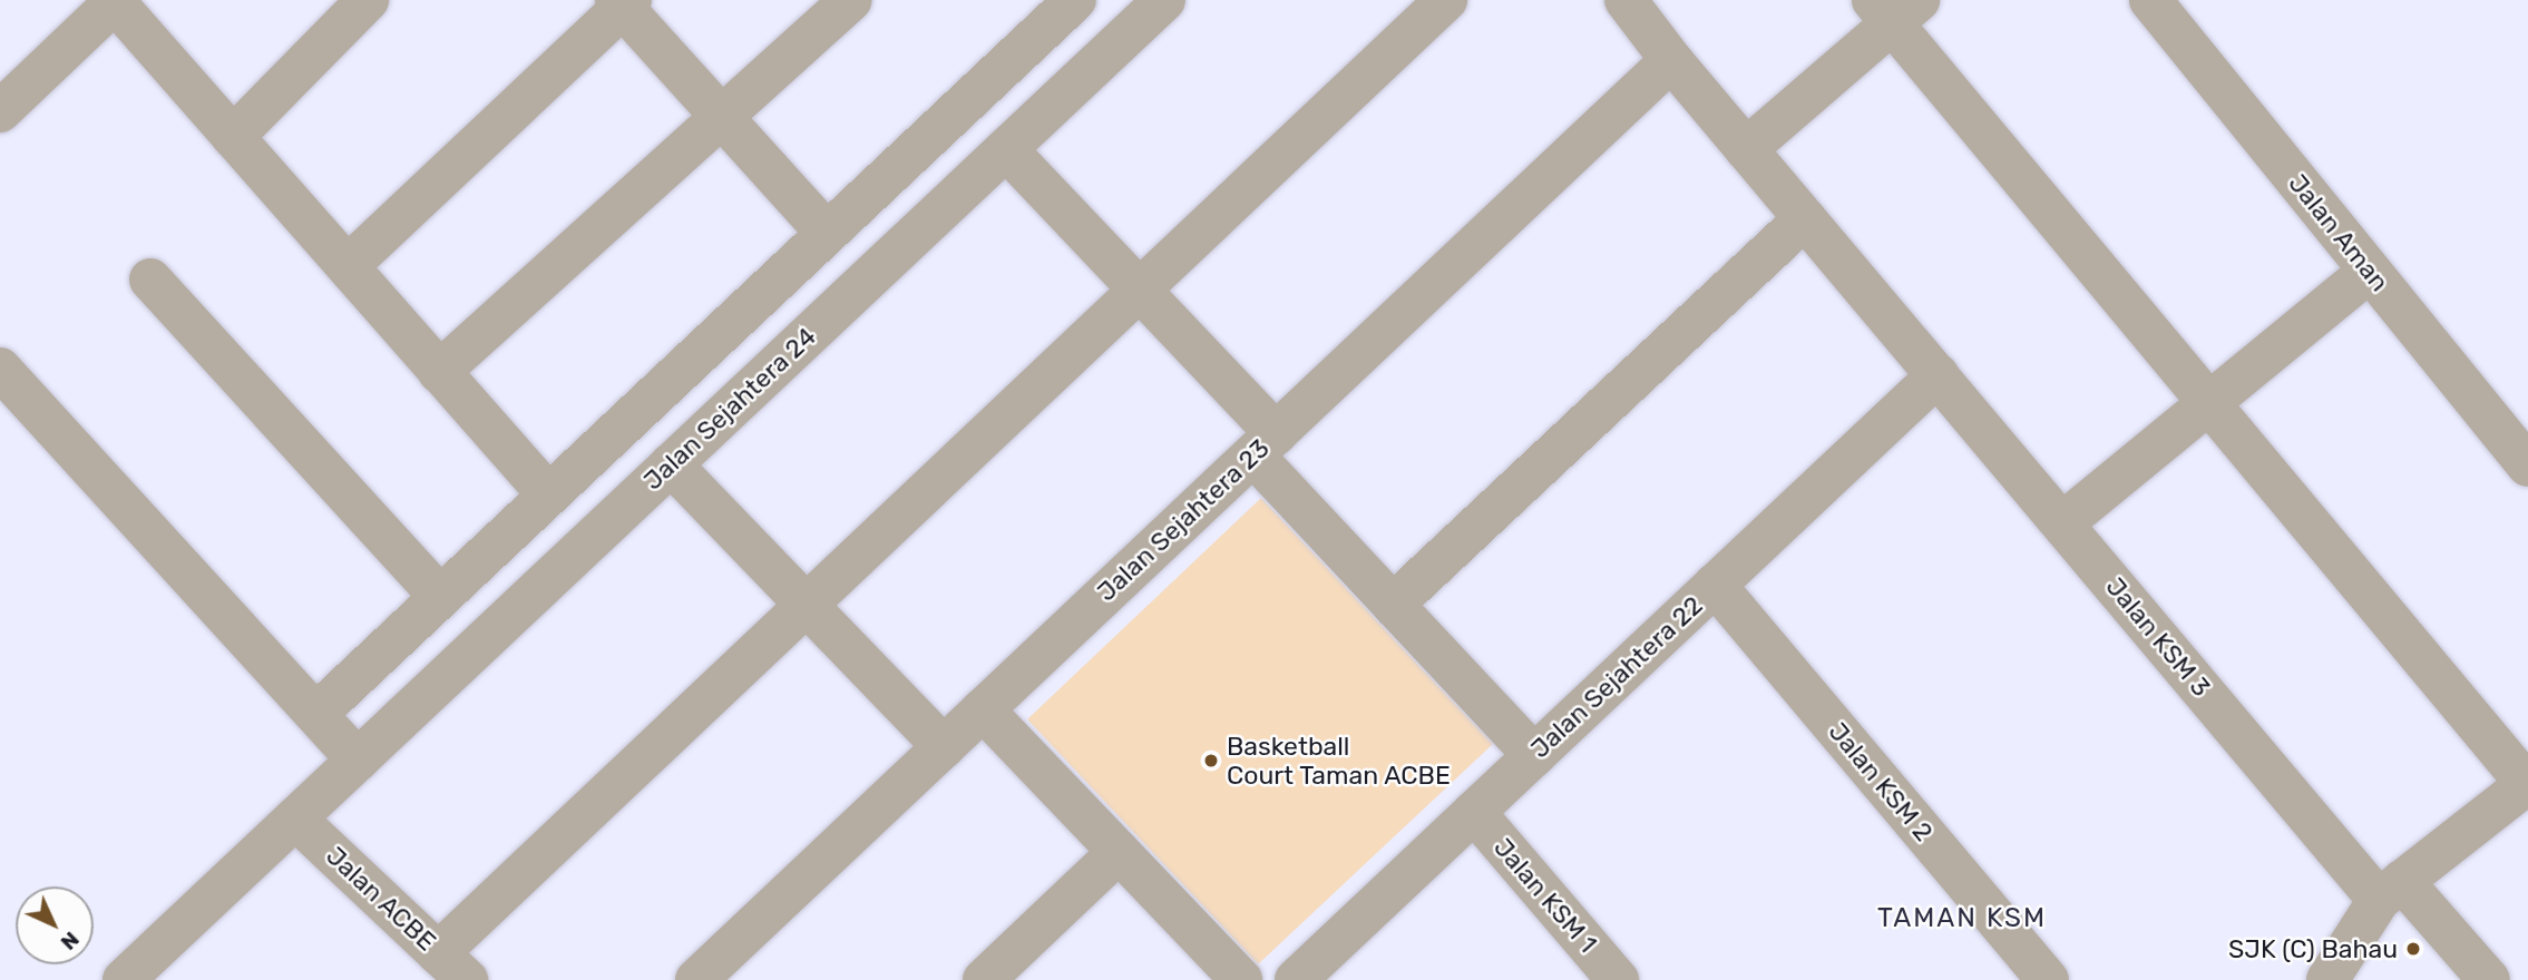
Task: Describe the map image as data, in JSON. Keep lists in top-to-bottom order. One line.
{"streets":{"street":["Jalan Aman","Jalan Sejahtera 24","Jalan Sejahtera 23","Jalan KSM 3","Jalan Sejahtera 22","Jalan KSM 2","Jalan KSM 1","Jalan ACBE"]},"crossings":[["Jalan Sejahtera 24","Jalan ACBE"],["Jalan Sejahtera 23","Jalan KSM 3"],["Jalan KSM 3","Jalan Sejahtera 22"],["Jalan Sejahtera 22","Jalan KSM 2"],["Jalan Sejahtera 22","Jalan KSM 1"]],"districts":["TAMAN KSM"],"places":["Basketball Court Taman ACBE","SJK (C) Bahau"],"north":"bottom right"}
